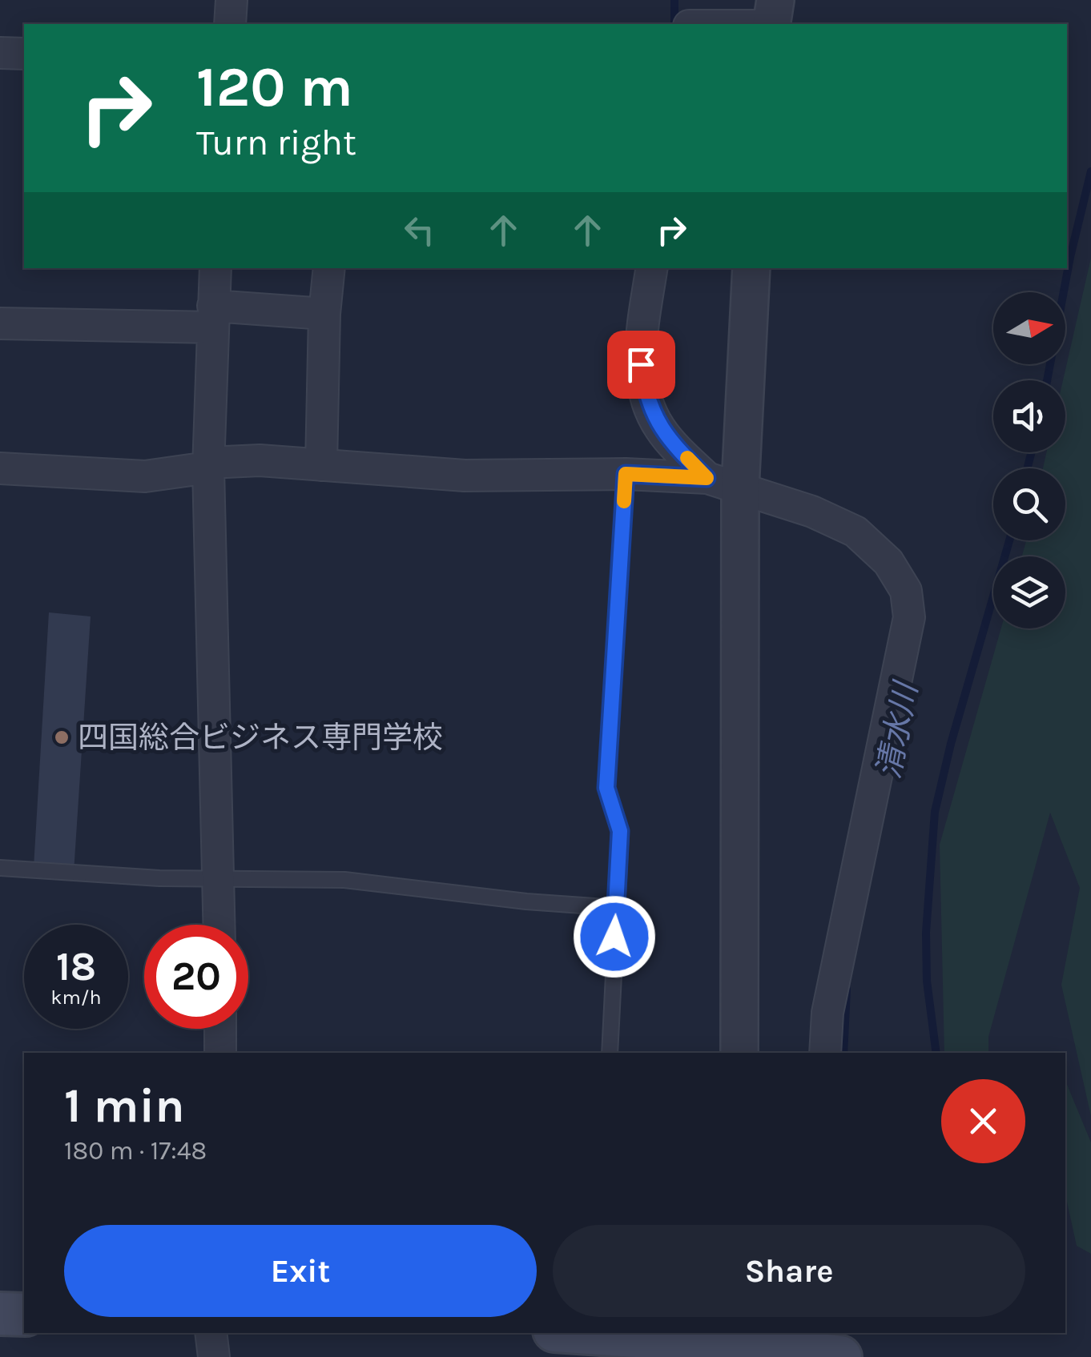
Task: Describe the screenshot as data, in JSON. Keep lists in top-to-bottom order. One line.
{"water":["清水川"],"places":["四国総合ビジネス専門学校"],"north":"right","page":{"turn":["120 m","Turn right"],"speed":"18 km/h","limit":"20","heading":["1 min","180 m · 17:48"],"buttons":["Exit","Share"]}}
